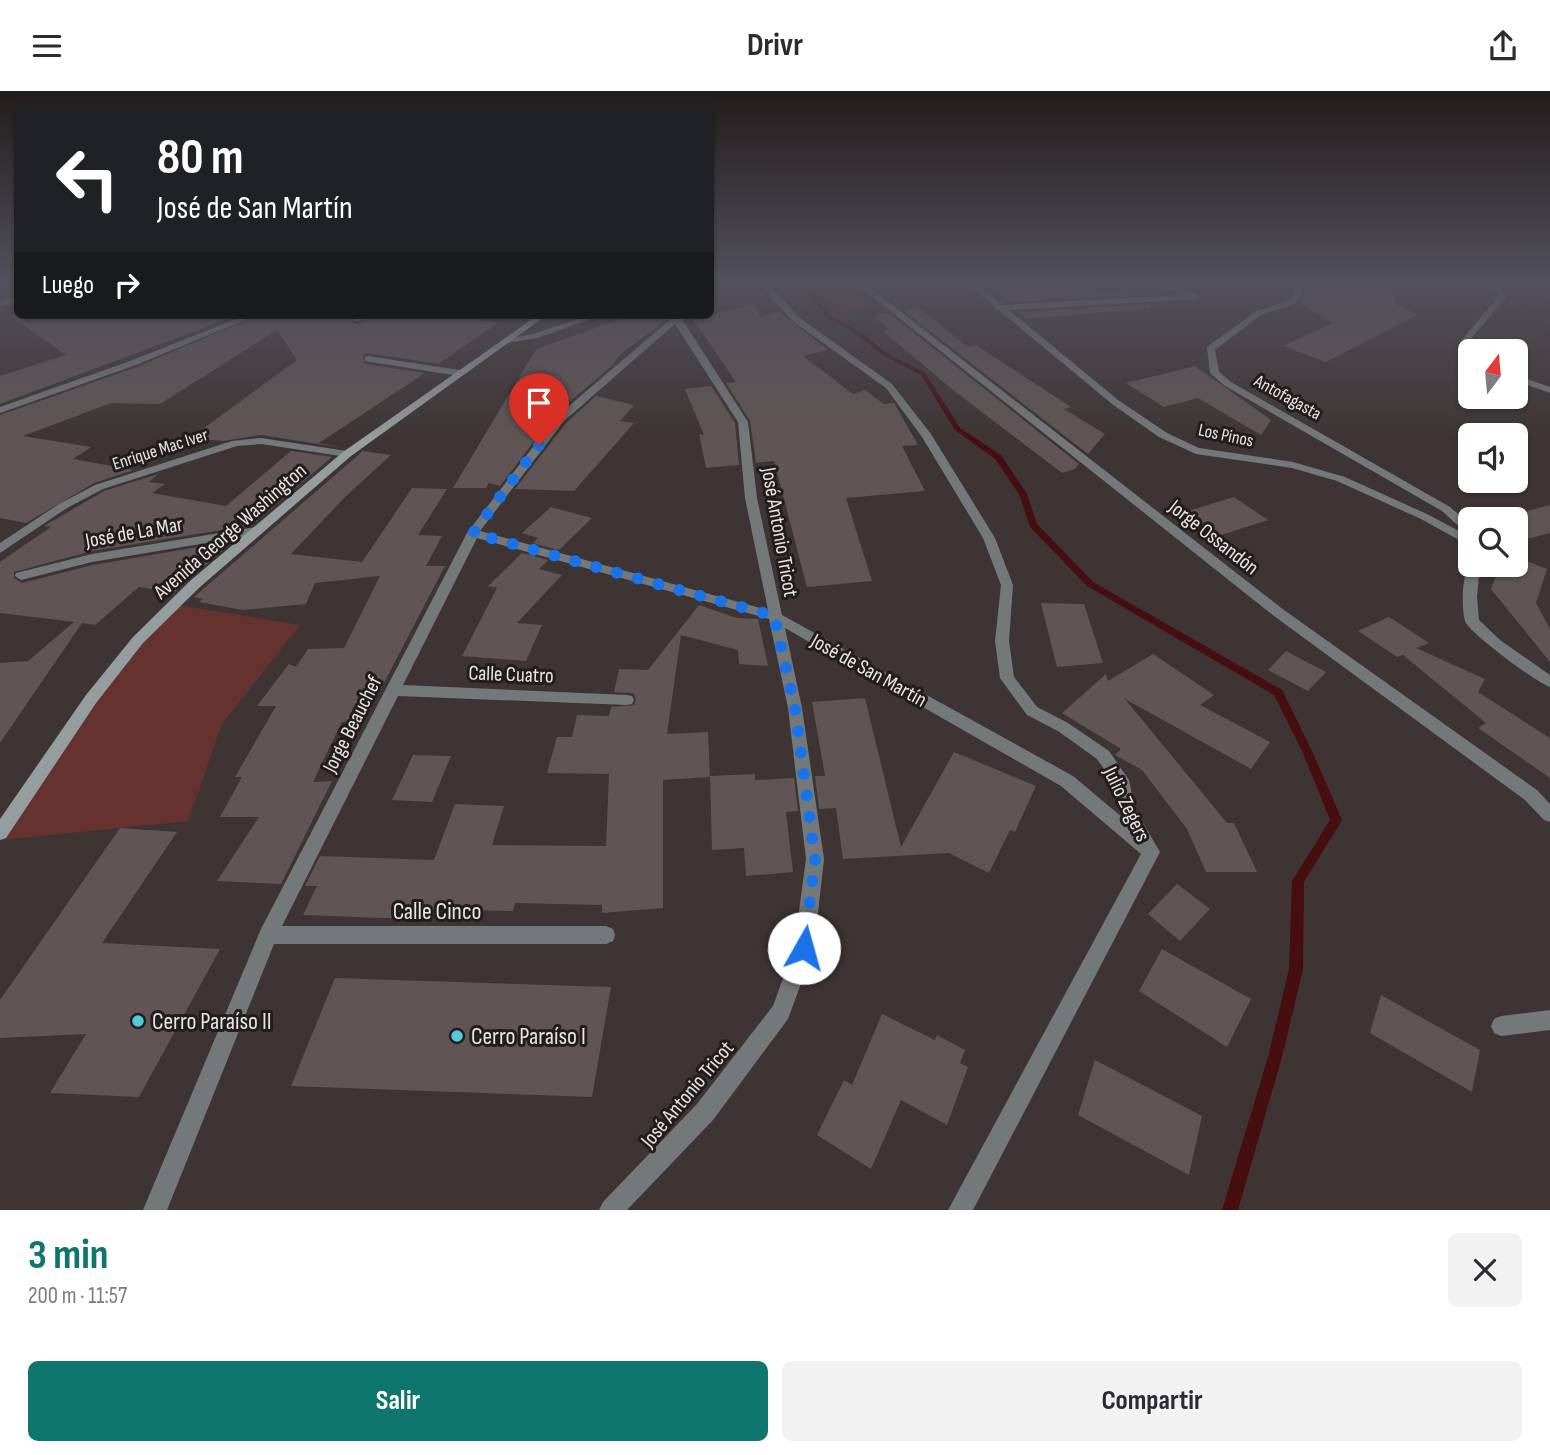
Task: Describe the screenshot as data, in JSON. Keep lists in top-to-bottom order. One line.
{"streets":{"main road":["Avenida George Washington"],"street":["Antofagasta","Los Pinos","Enrique Mac Iver","José de La Mar","José Antonio Tricot","Jorge Ossandón","José de San Martín","Calle Cuatro","Jorge Beauchef","Julio Zegers","Calle Cinco"]},"crossings":[["Enrique Mac Iver","Avenida George Washington"],["Avenida George Washington","José de La Mar"],["José Antonio Tricot","José de San Martín"],["José de San Martín","Jorge Beauchef"],["José de San Martín","Julio Zegers"],["Calle Cuatro","Jorge Beauchef"],["Jorge Beauchef","Calle Cinco"]],"places":["Cerro Paraíso II","Cerro Paraíso I"],"north":"top","page":{"header":"Drivr","turn":["80 m","José de San Martín"],"then":"Luego","heading":["3 min","200 m · 11:57"],"buttons":["Salir","Compartir"]}}
